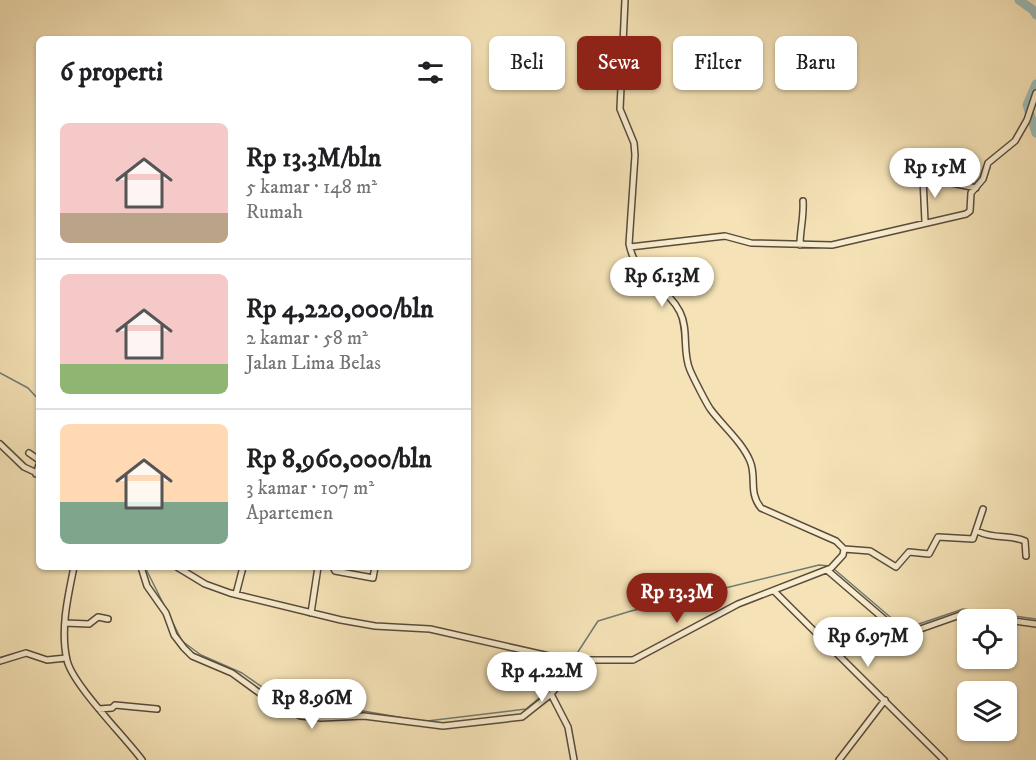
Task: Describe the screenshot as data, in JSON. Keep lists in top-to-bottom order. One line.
{"page":{"chip":["Beli","Sewa","Filter","Baru"],"heading":"6 properti","list":[{"name":"Rp 13.3M/bln","note":"5 kamar · 148 m² · Rumah"},{"name":"Rp 4,220,000/bln","note":"2 kamar · 58 m² · Jalan Lima Belas"},{"name":"Rp 8,960,000/bln","note":"3 kamar · 107 m² · Apartemen"}],"price":["Rp 15M","Rp 6.13M","Rp 13.3M","Rp 6.97M","Rp 4.22M","Rp 8.96M"]}}
